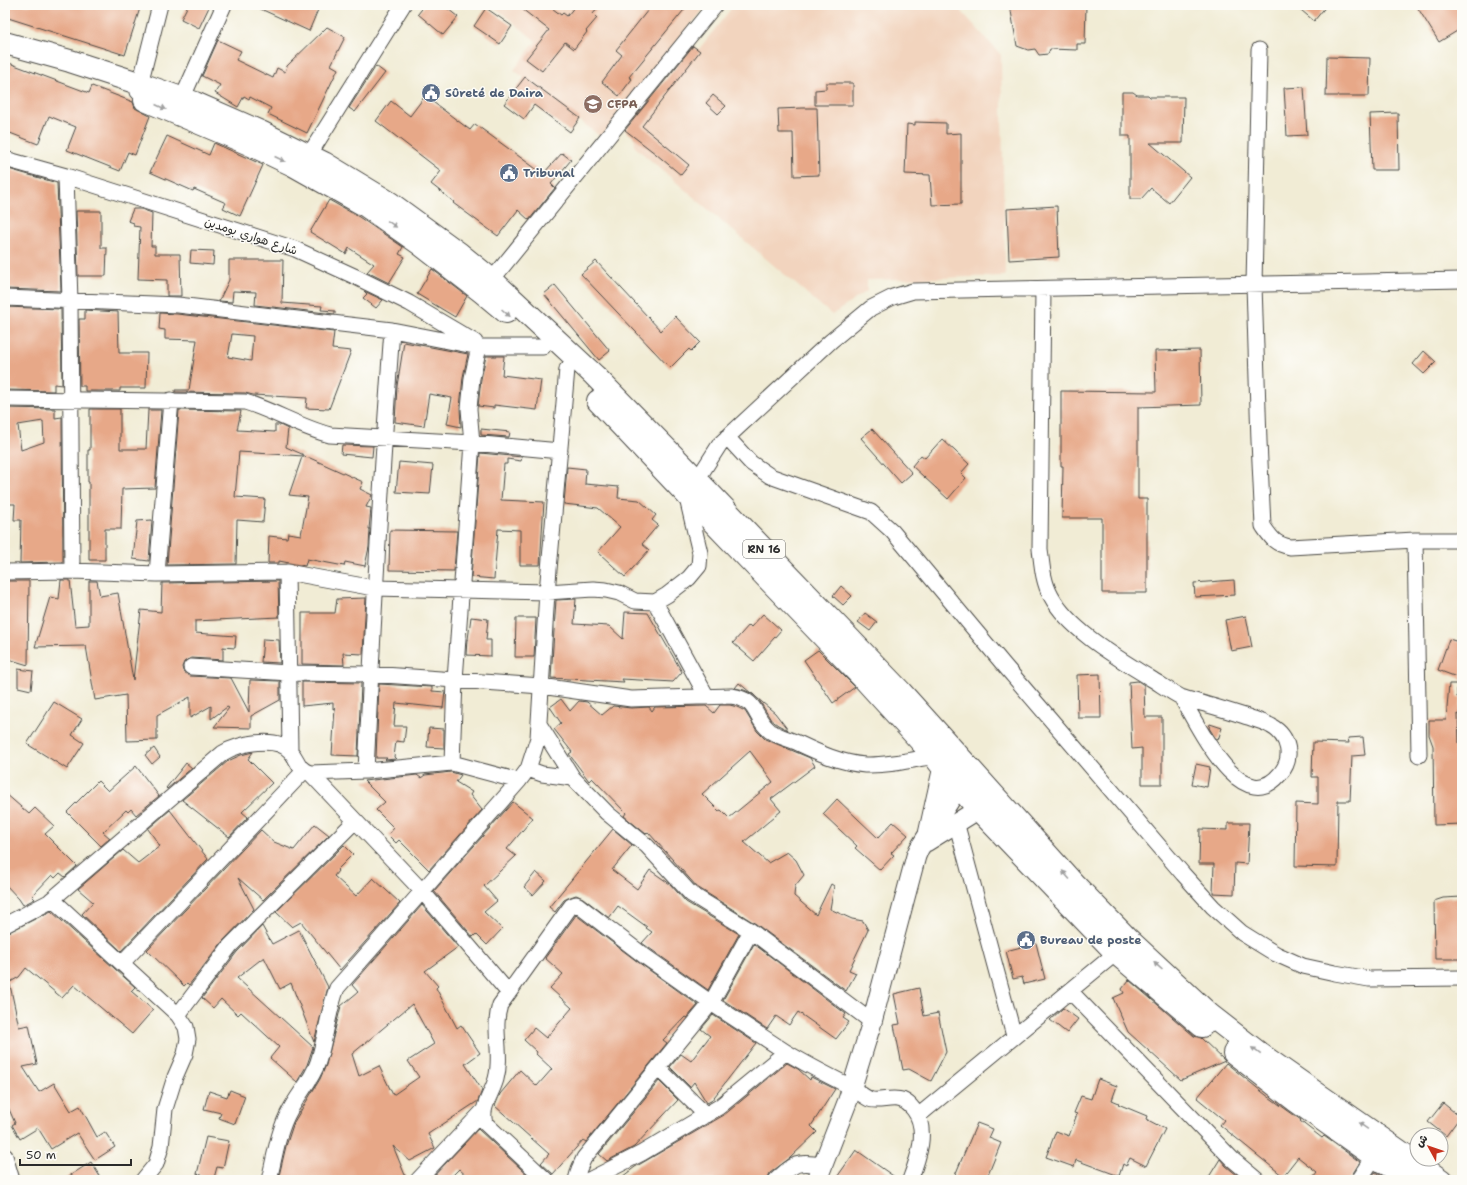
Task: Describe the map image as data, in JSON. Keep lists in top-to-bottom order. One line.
{"streets":{"main road":["RN 16"],"street":["شارع هواري بومدين"]},"places":{"public building":["Sûreté de Daira","Tribunal","Bureau de poste"],"school or university":["CFPA"]},"scale_bar":"50 m","north":"top left"}
